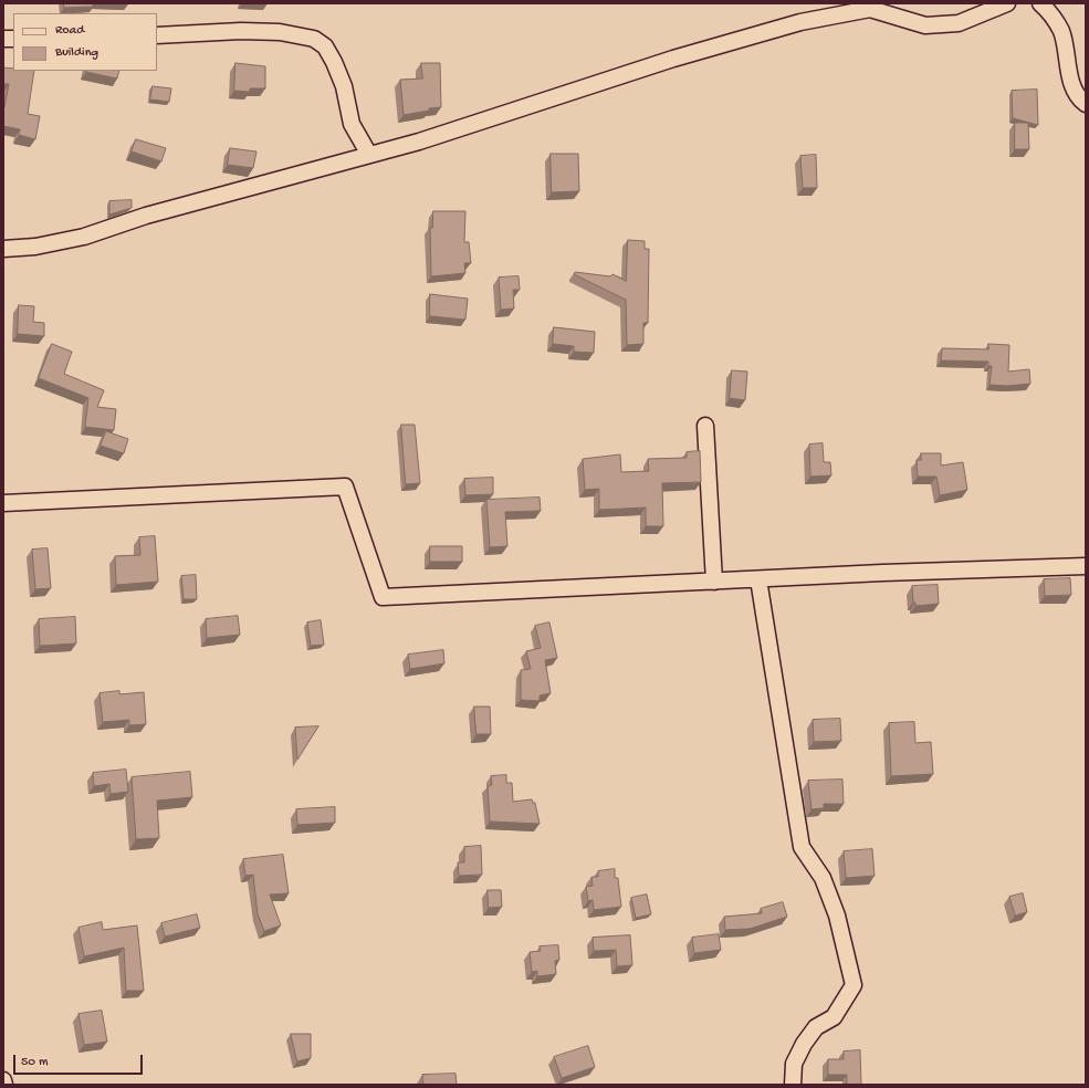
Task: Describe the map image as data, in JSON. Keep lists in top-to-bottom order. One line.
{"legend":["Road","Building"],"scale_bar":"50 m"}
